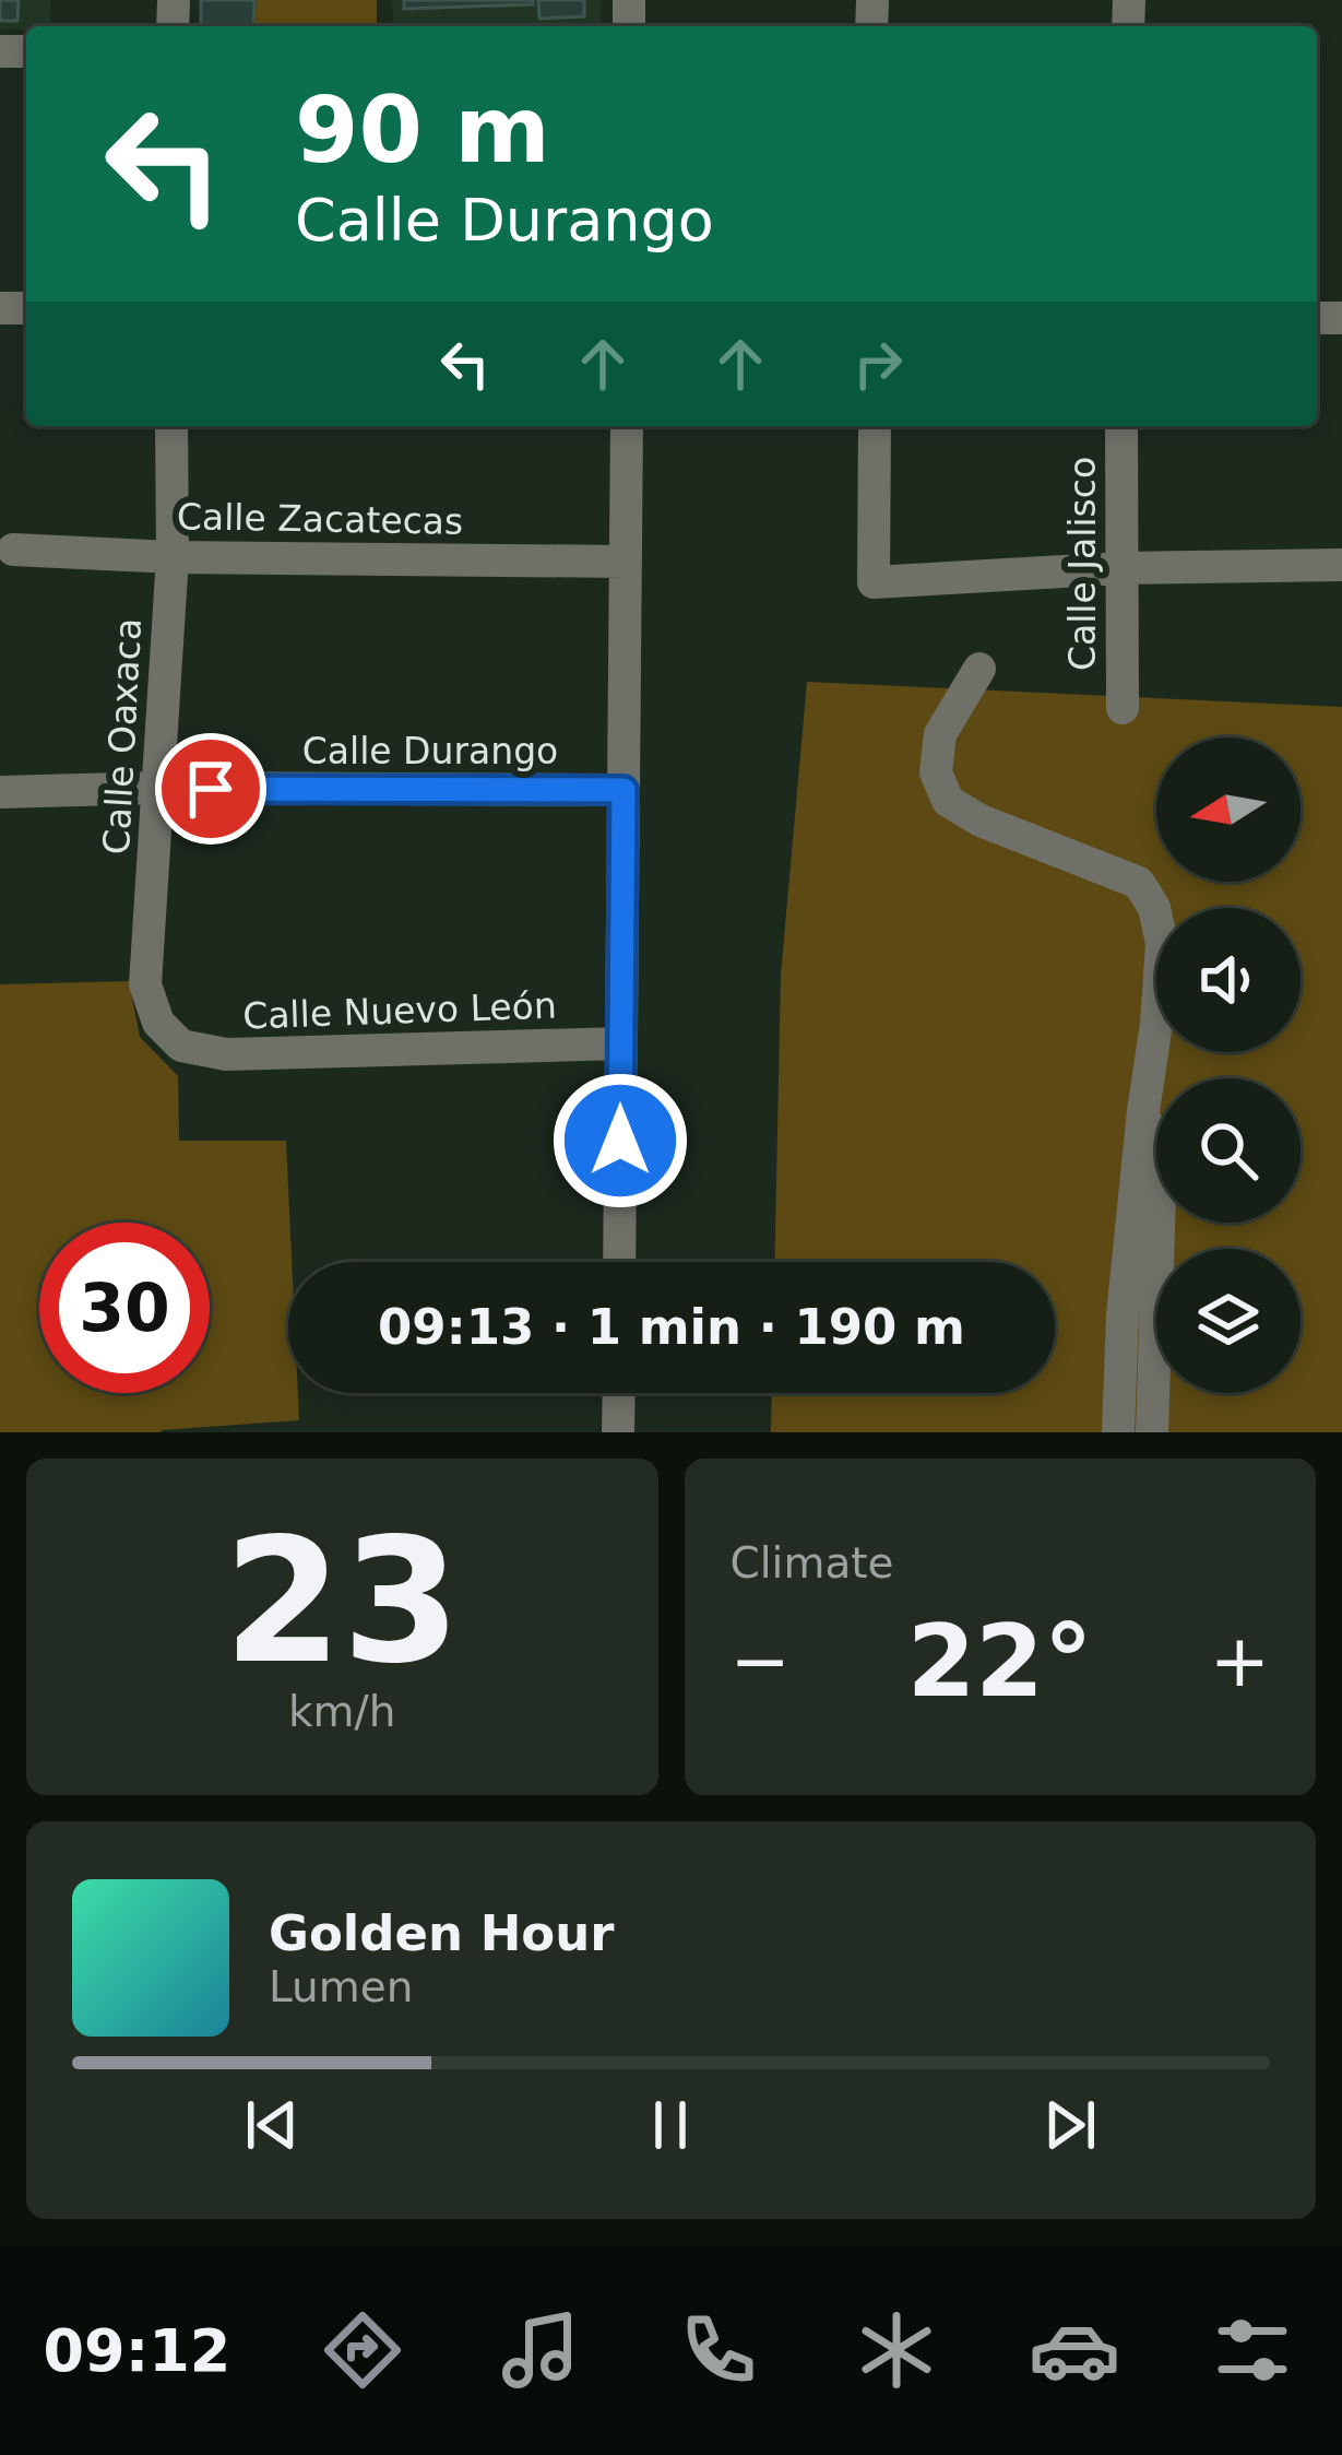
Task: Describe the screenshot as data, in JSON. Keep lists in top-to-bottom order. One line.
{"streets":{"street":["Calle Zacatecas","Calle Jalisco","Calle Oaxaca","Calle Durango","Calle Nuevo León"]},"crossings":[["Calle Zacatecas","Calle Oaxaca"],["Calle Oaxaca","Calle Durango"],["Calle Oaxaca","Calle Nuevo León"]],"north":"left","page":{"turn":["90 m","Calle Durango"],"limit":"30","trip":"09:13 · 1 min · 190 m","tile":[["23","km/h"],"Climate"],"heat":["−","22°","+"],"song":["Golden Hour","Lumen"],"tabs":"09:12"}}
